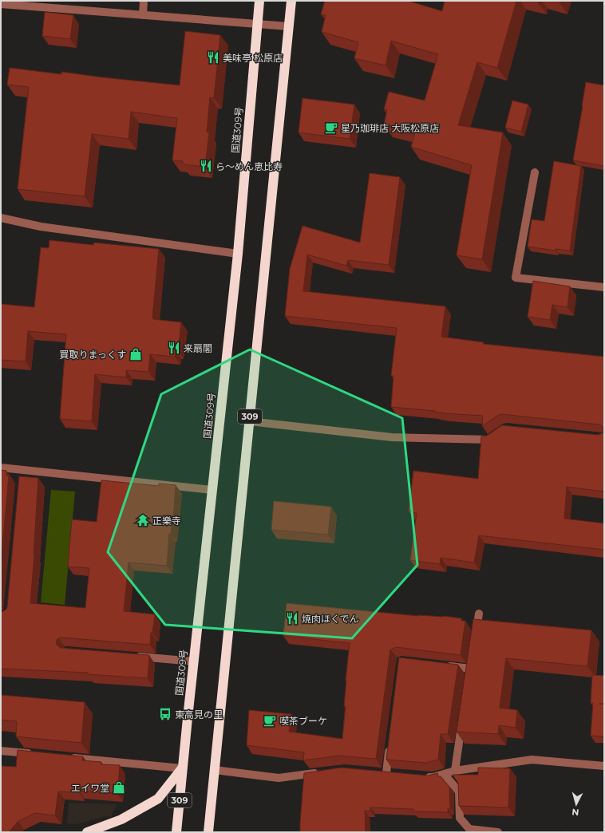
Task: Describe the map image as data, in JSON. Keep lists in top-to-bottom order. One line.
{"streets":{"highway":["国道309号","309"]},"places":{"restaurant":["美味亭 松原店","ら～めん恵比寿","来扇閣","焼肉ほくでん"],"cafe":["星乃珈琲店 大阪松原店","喫茶ブーケ"],"shop":["買取りまっくす","エイワ堂"],"temple":["正樂寺"],"bus stop":["東高見の里"]},"north":"bottom"}
